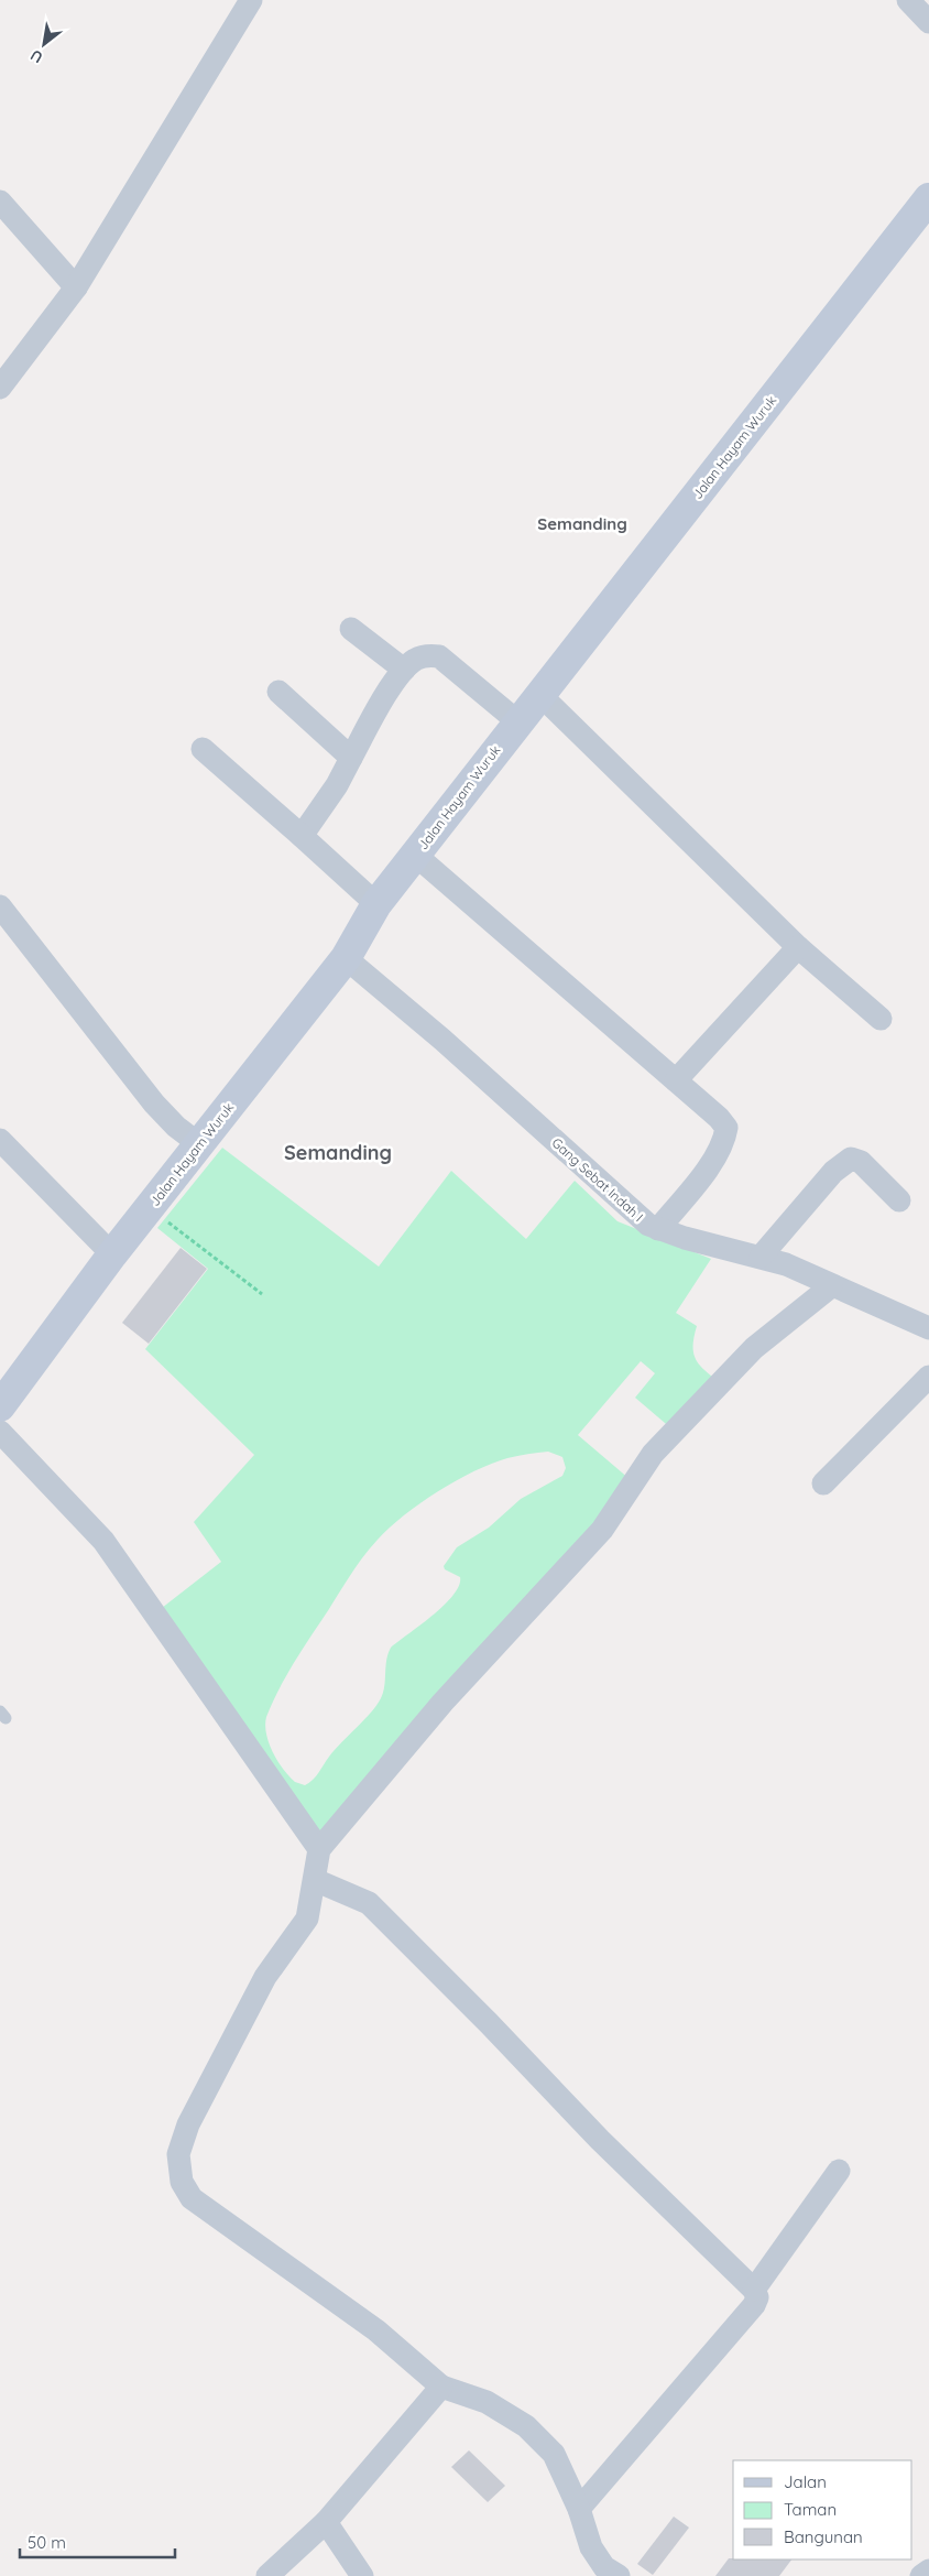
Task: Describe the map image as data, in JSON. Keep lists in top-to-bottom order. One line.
{"streets":{"main road":["Jalan Hayam Wuruk"],"street":["Gang Sebat Indah I"]},"crossings":[["Jalan Hayam Wuruk","Gang Sebat Indah I"]],"districts":["Semanding","Semanding"],"legend":["Jalan","Taman","Bangunan"],"scale_bar":"50 m","north":"bottom left"}
